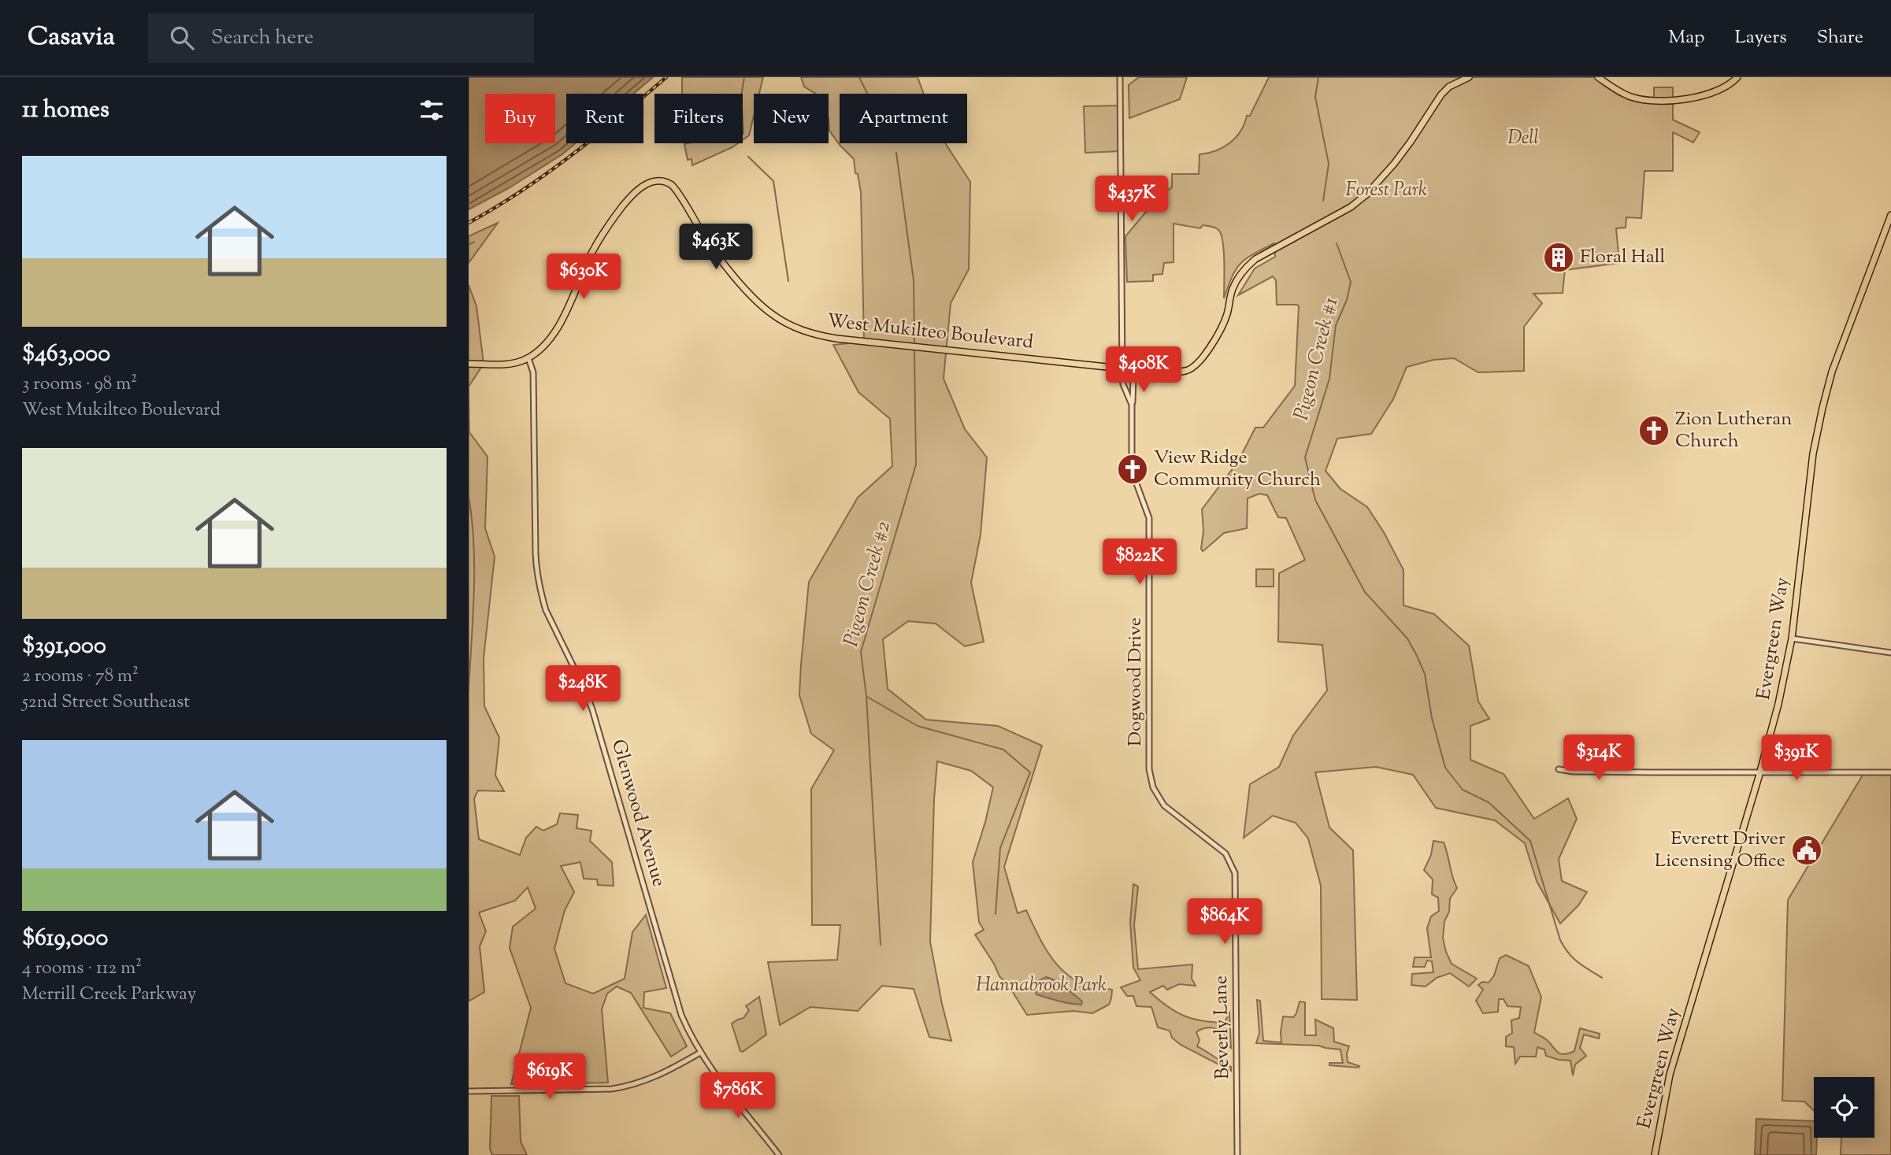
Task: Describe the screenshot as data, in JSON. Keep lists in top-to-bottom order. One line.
{"streets":{"main road":["West Mukilteo Boulevard","Evergreen Way"],"street":["Dogwood Drive","Glenwood Avenue","Beverly Lane"]},"crossings":[["West Mukilteo Boulevard","Dogwood Drive"],["West Mukilteo Boulevard","Glenwood Avenue"],["Dogwood Drive","Beverly Lane"]],"water":["Pigeon Creek #1","Pigeon Creek #2"],"parks":["Dell","Forest Park","Hannabrook Park"],"places":{"building":["Floral Hall"],"church":["Zion Lutheran Church","View Ridge Community Church"],"public building":["Everett Driver Licensing Office"]},"page":{"header":"Casavia","search":"Search here","nav":["Map","Layers","Share"],"heading":"11 homes","chip":["Buy","Rent","Filters","New","Apartment"],"list":[{"name":"$463,000","note":"3 rooms · 98 m² · West Mukilteo Boulevard"},{"name":"$391,000","note":"2 rooms · 78 m² · 52nd Street Southeast"},{"name":"$619,000","note":"4 rooms · 112 m² · Merrill Creek Parkway"}],"price":["$437K","$463K","$630K","$408K","$822K","$248K","$314K","$391K","$864K","$619K","$786K"]}}
